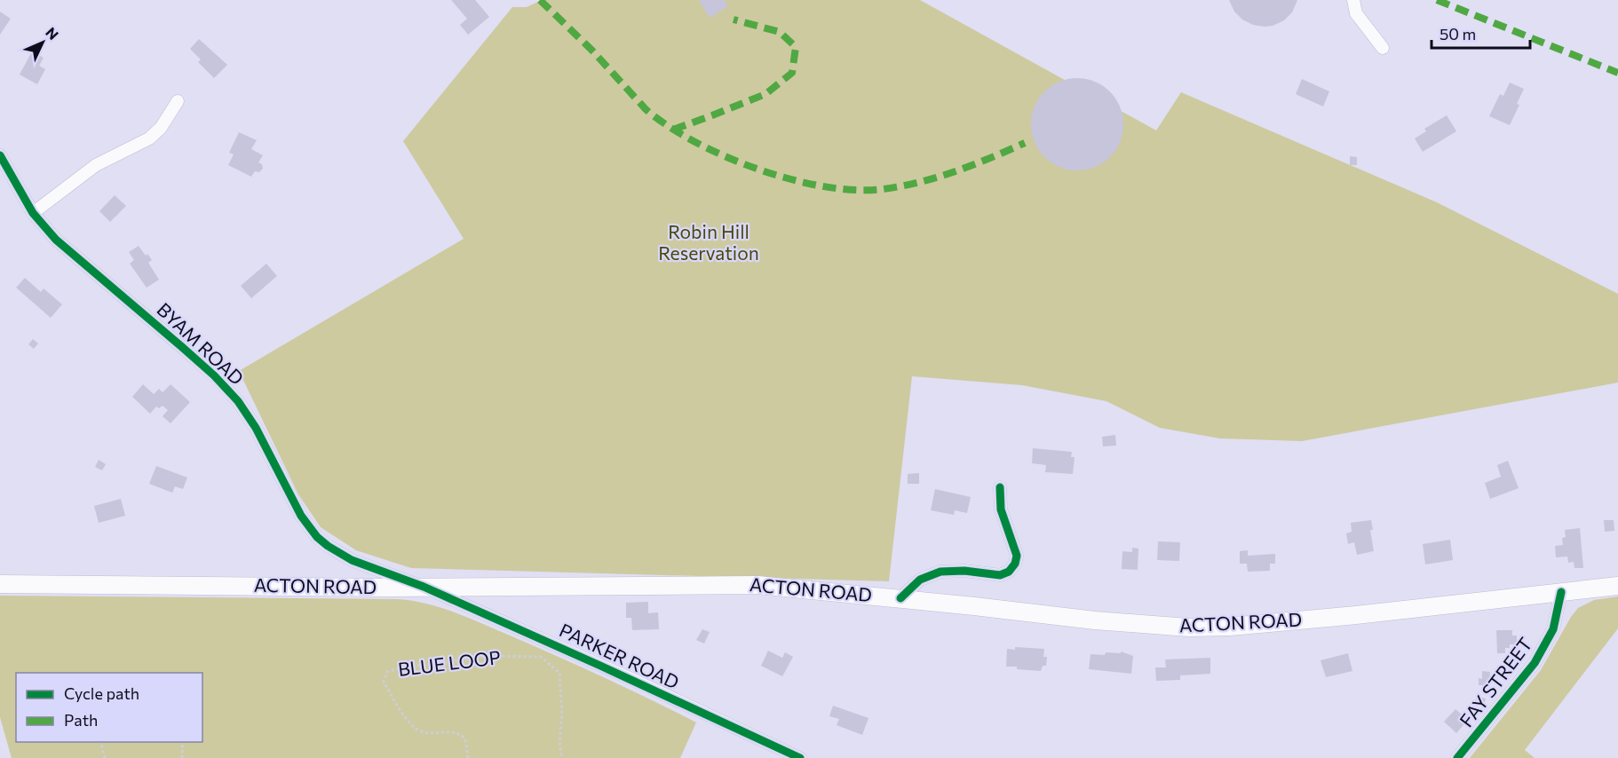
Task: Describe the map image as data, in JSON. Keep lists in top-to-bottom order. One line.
{"streets":{"main road":["ACTON ROAD"],"street":["BYAM ROAD","PARKER ROAD","FAY STREET"],"path":["BLUE LOOP"]},"crossings":[["BYAM ROAD","ACTON ROAD"],["BYAM ROAD","PARKER ROAD"],["ACTON ROAD","PARKER ROAD"],["ACTON ROAD","FAY STREET"]],"parks":["Robin Hill Reservation"],"legend":["Cycle path","Path"],"scale_bar":"50 m","north":"top right"}
